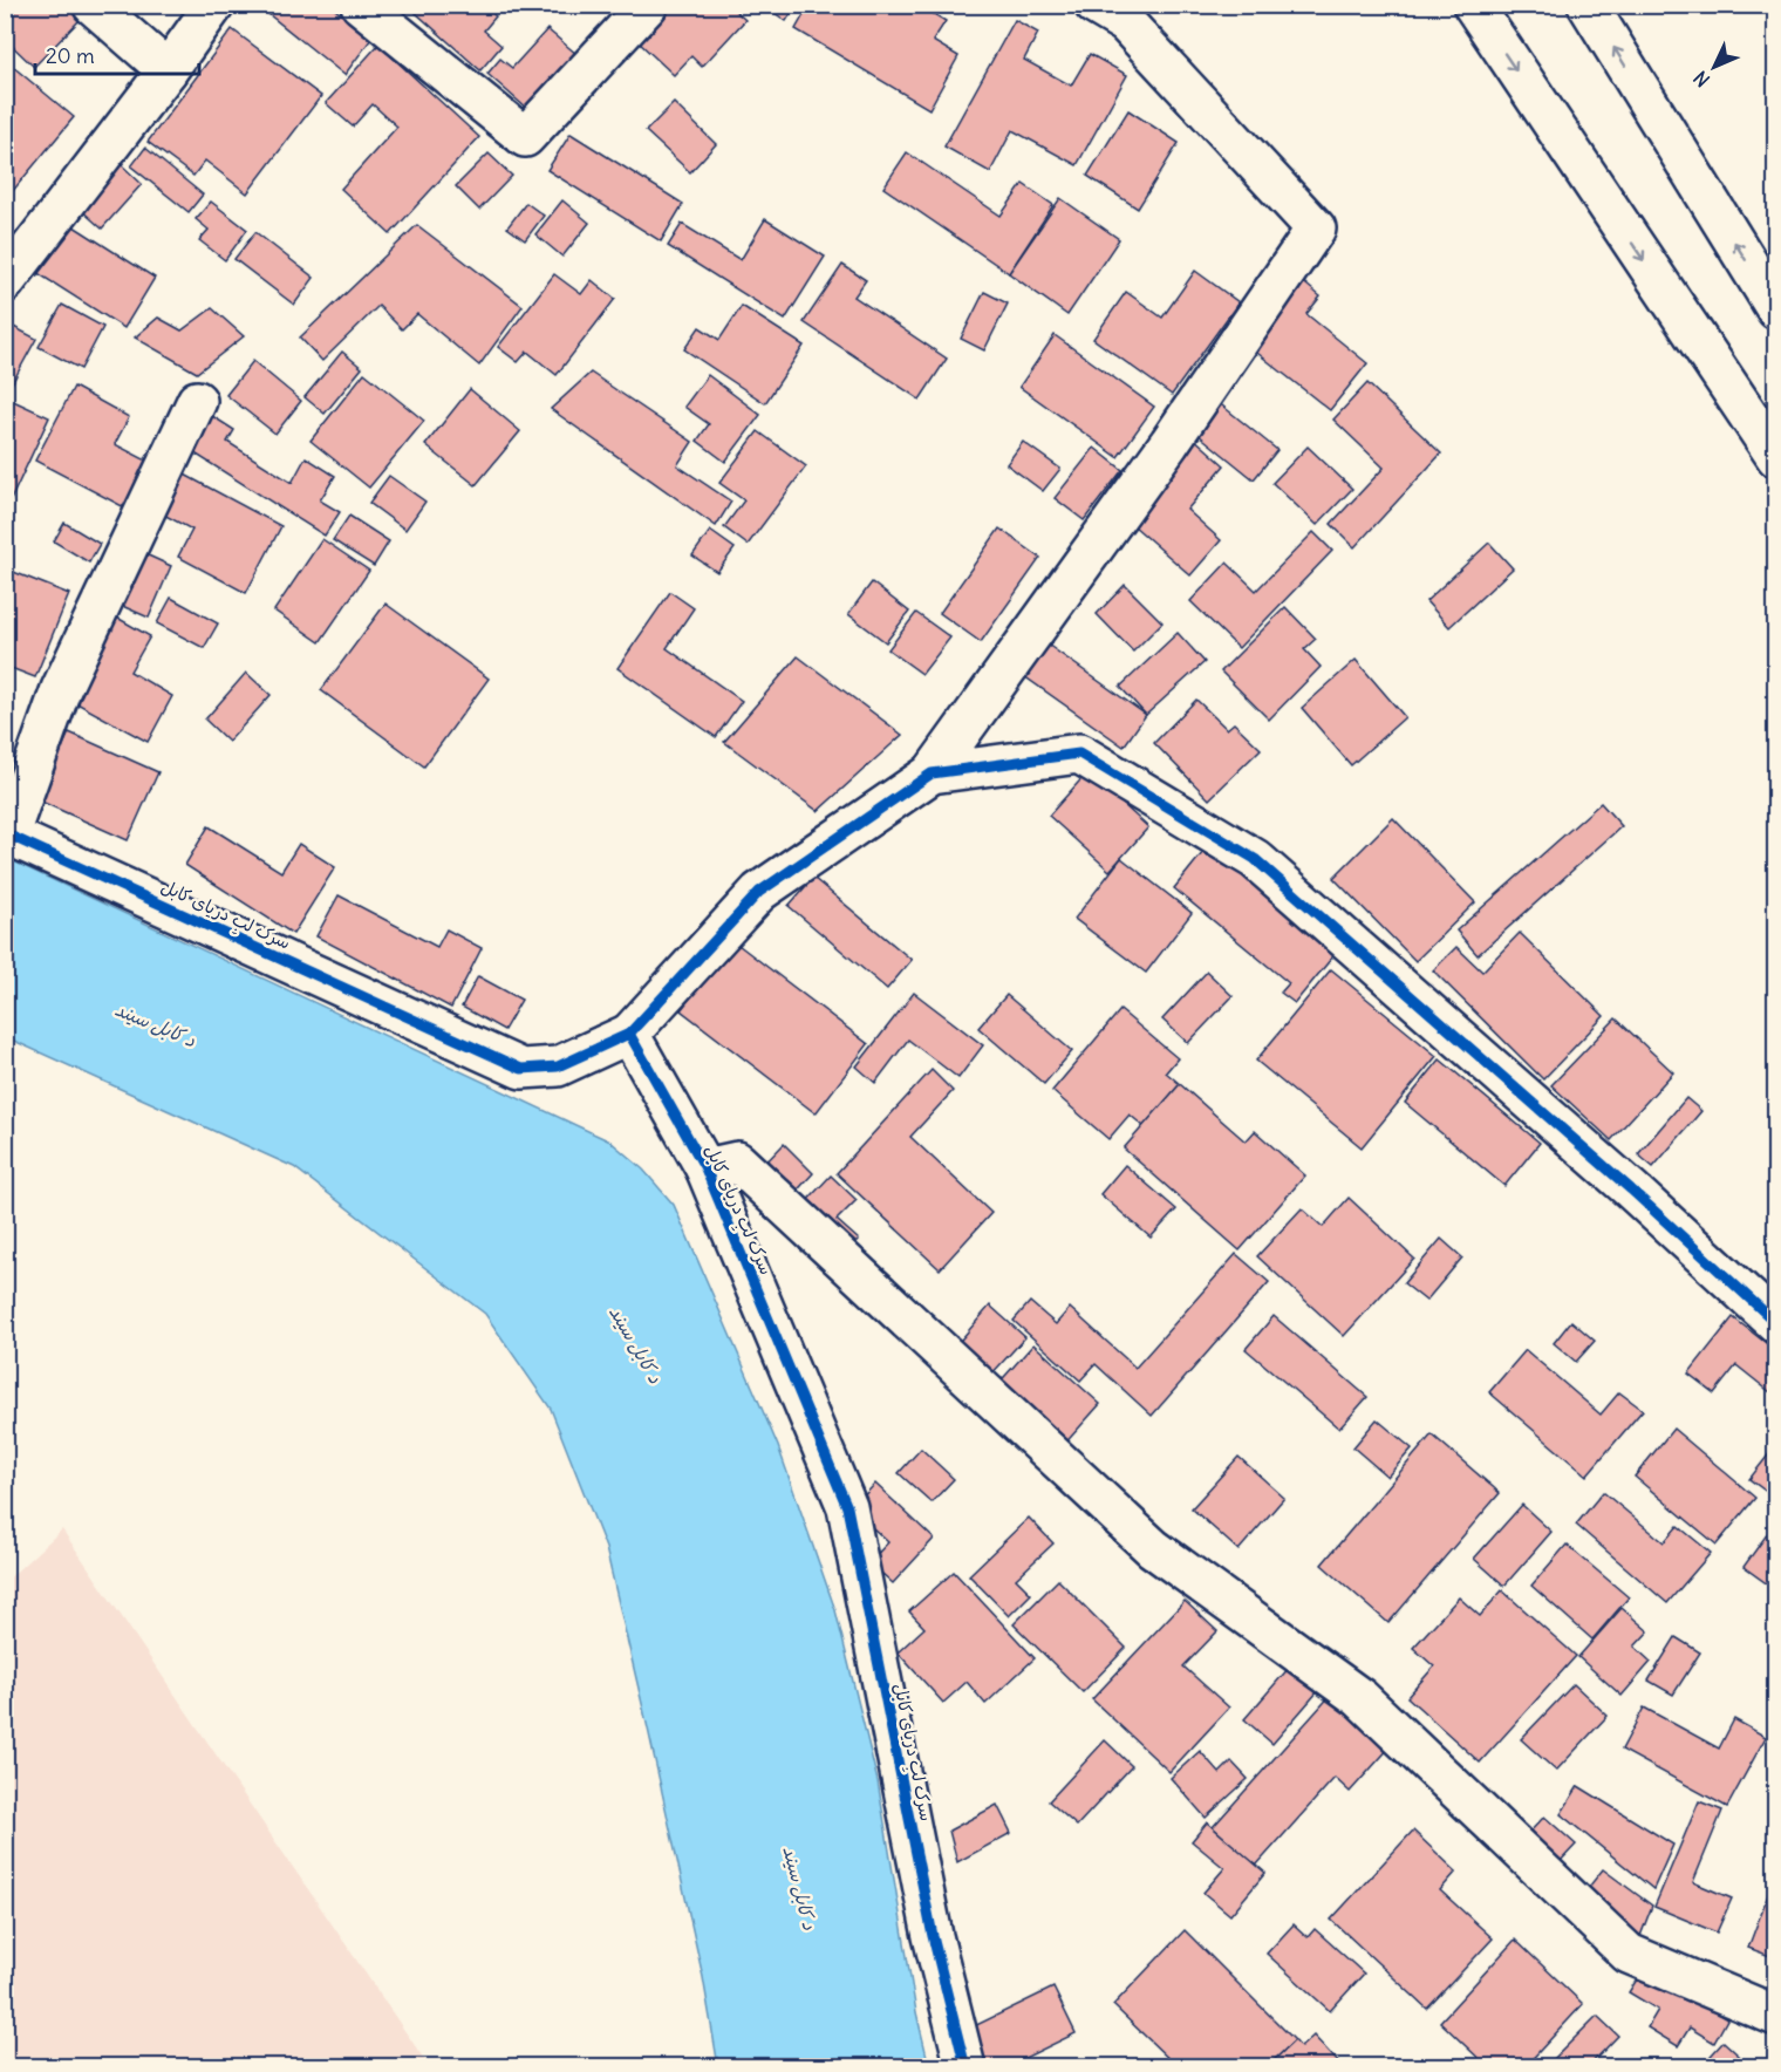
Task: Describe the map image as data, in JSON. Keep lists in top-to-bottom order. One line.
{"streets":{"street":["سرک لبِ دریای کابل"]},"water":["د کابل سيند"],"scale_bar":"20 m","north":"bottom left"}
